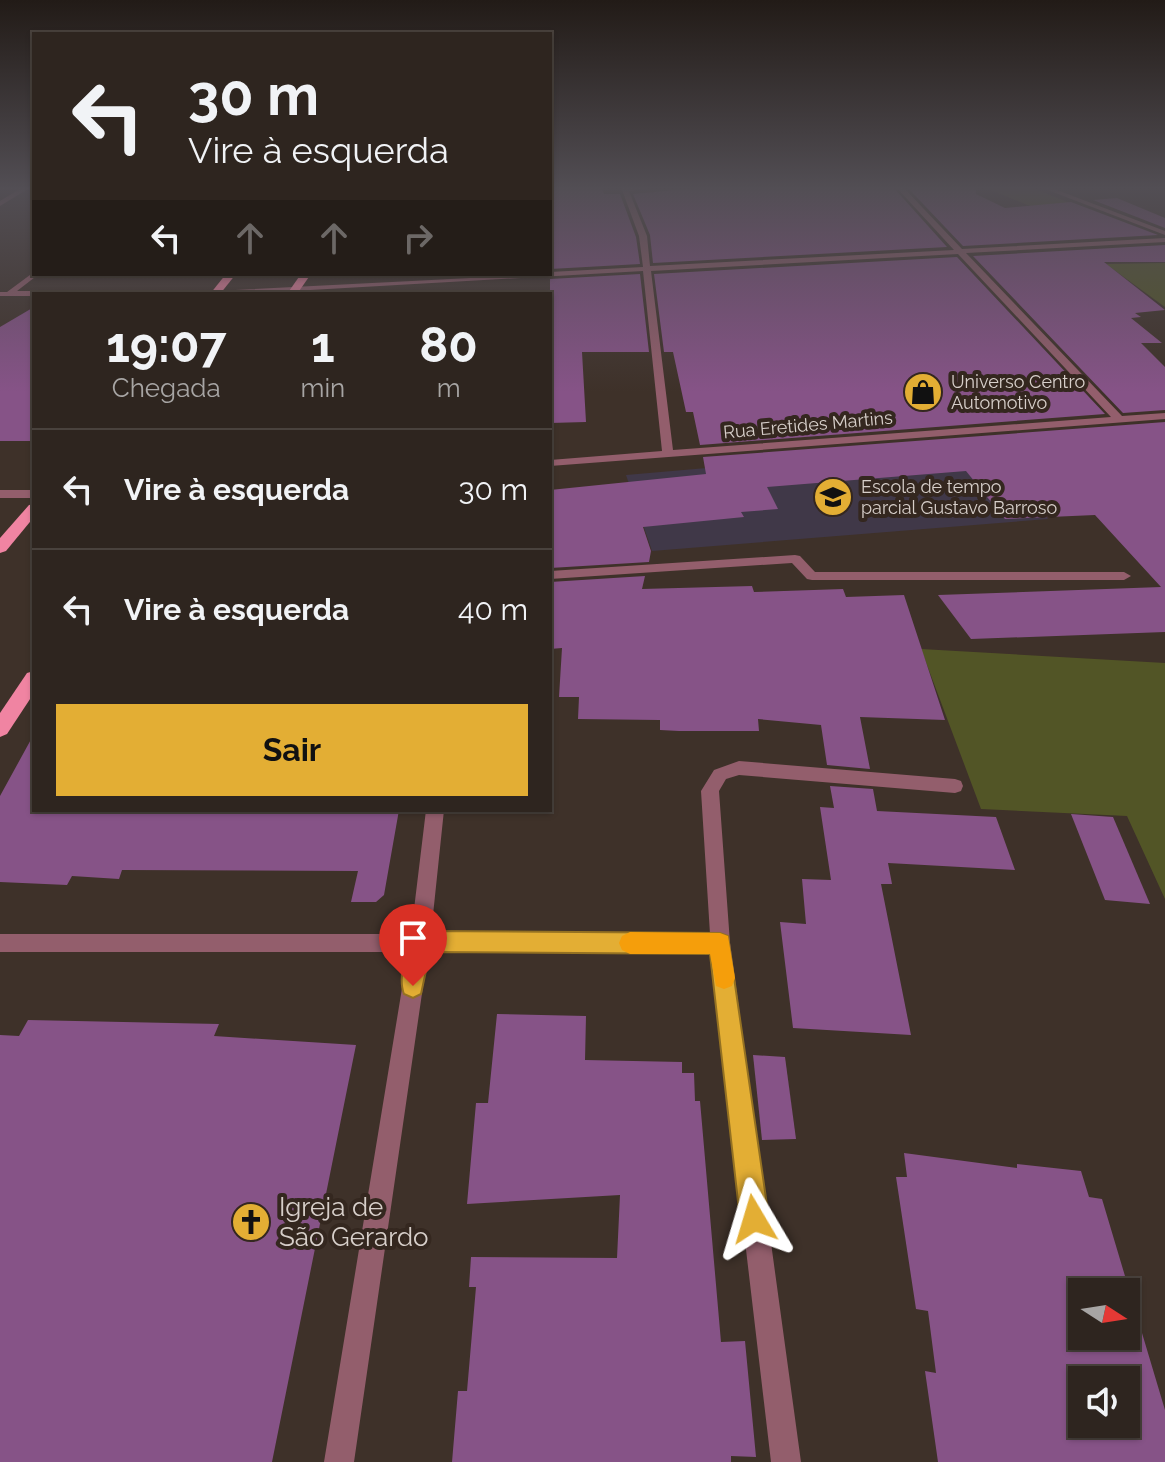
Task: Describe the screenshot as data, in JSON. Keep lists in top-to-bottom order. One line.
{"streets":{"street":["Rua Eretides Martins"]},"places":{"shop":["Universo Centro Automotivo"],"school or university":["Escola de tempo parcial Gustavo Barroso"],"church":["Igreja de São Gerardo"]},"north":"right","page":{"turn":["30 m","Vire à esquerda"],"eta":["19:07","Chegada","1","min","80","m"],"list":[{"name":"Vire à esquerda","value":"30 m"},{"name":"Vire à esquerda","value":"40 m"}],"buttons":"Sair"}}
